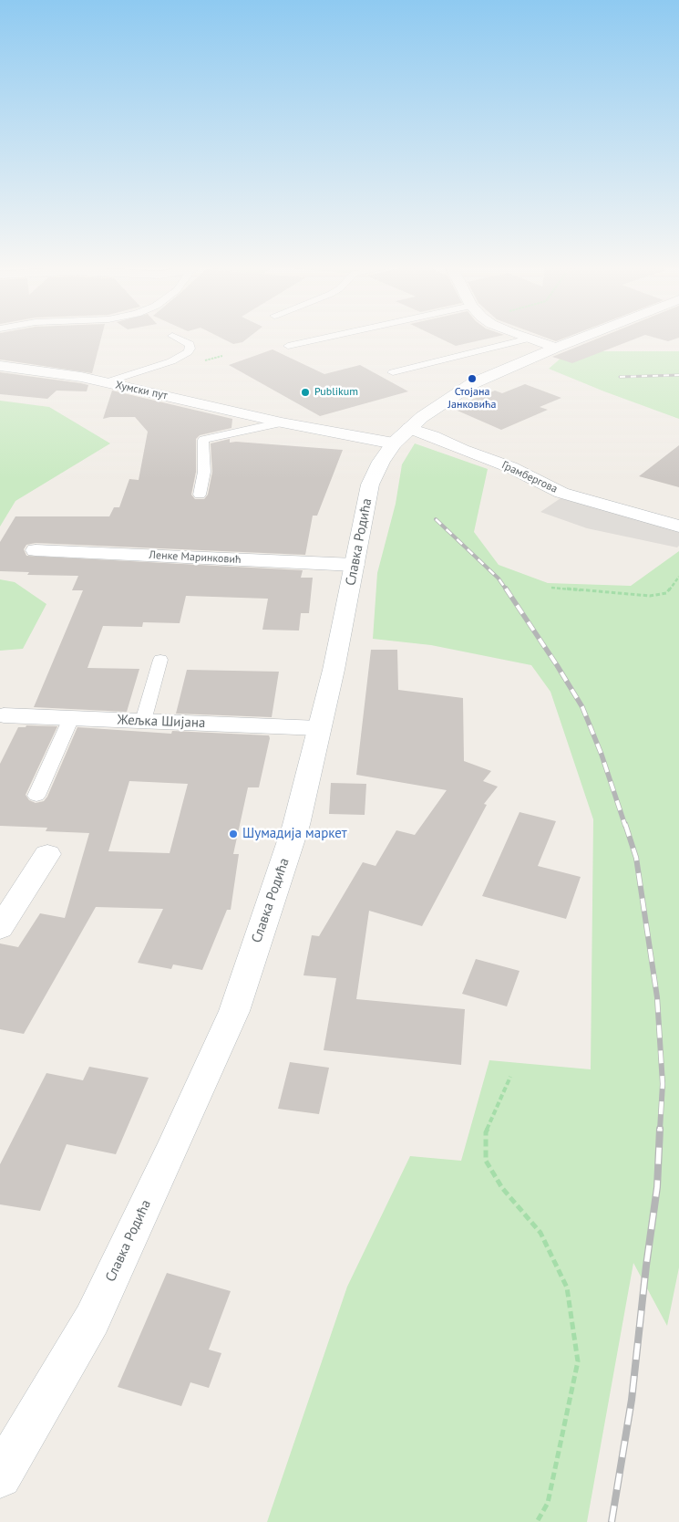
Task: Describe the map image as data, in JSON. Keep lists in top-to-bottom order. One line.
{"streets":{"street":["Хумски пут","Грамбергова","Славка Родића","Ленке Маринковић","Жељка Шијана"]},"crossings":[["Хумски пут","Славка Родића"],["Грамбергова","Славка Родића"],["Славка Родића","Ленке Маринковић"],["Славка Родића","Жељка Шијана"]],"places":["Стојана Јанковића","Publikum","Шумадија маркет"]}
